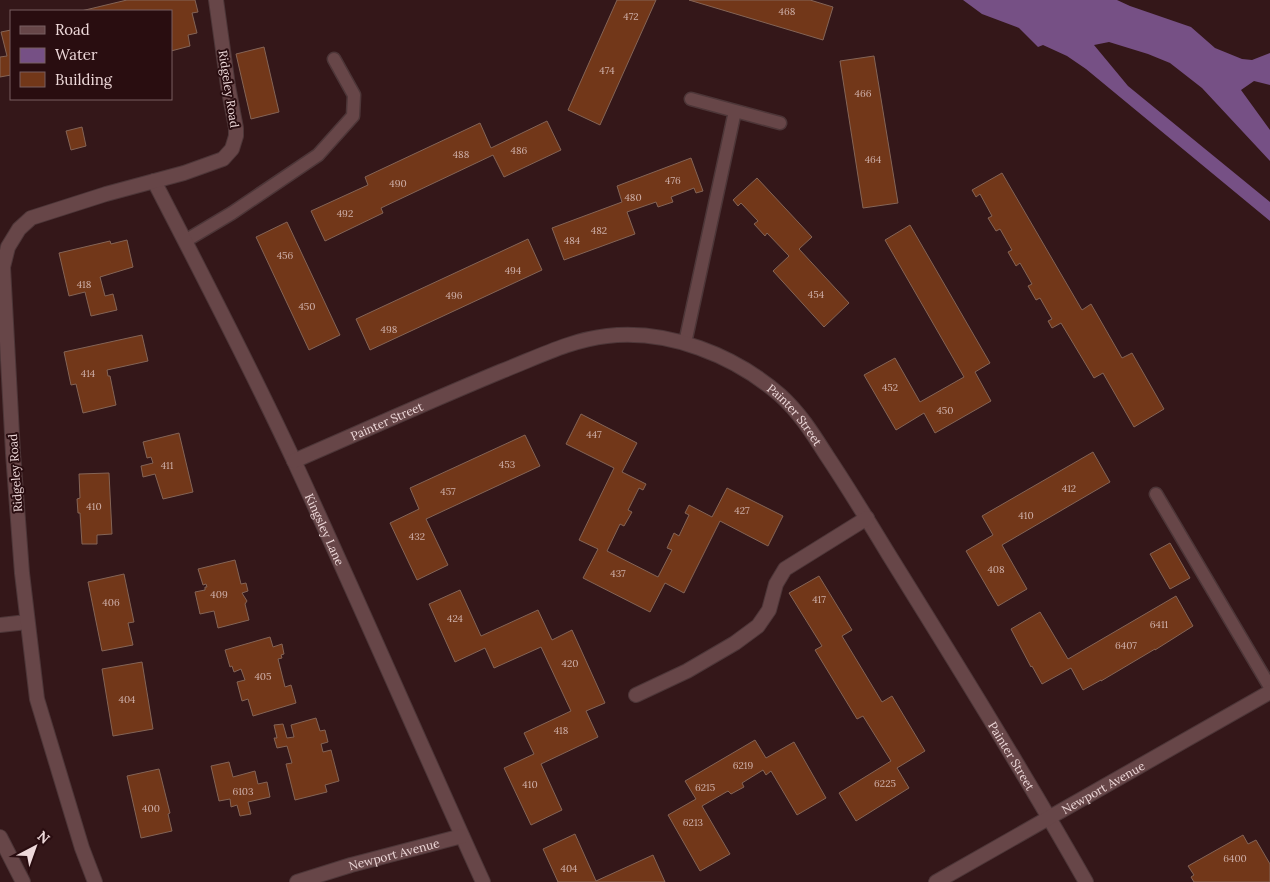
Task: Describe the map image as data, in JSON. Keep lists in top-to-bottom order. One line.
{"streets":{"street":["Ridgeley Road","Painter Street","Kingsley Lane","Newport Avenue"]},"crossings":[["Ridgeley Road","Kingsley Lane"],["Painter Street","Kingsley Lane"],["Painter Street","Newport Avenue"],["Kingsley Lane","Newport Avenue"]],"house_numbers":["468","472","474","466","486","488","464","476","490","480","492","482","484","456","494","418","454","496","450","498","414","452","450","447","453","411","412","457","410","427","410","432","408","437","409","417","406","424","6411","6407","420","405","404","418","6219","6225","410","6215","6103","400","6213","6400","404"],"legend":["Road","Water","Building"],"north":"top right"}
